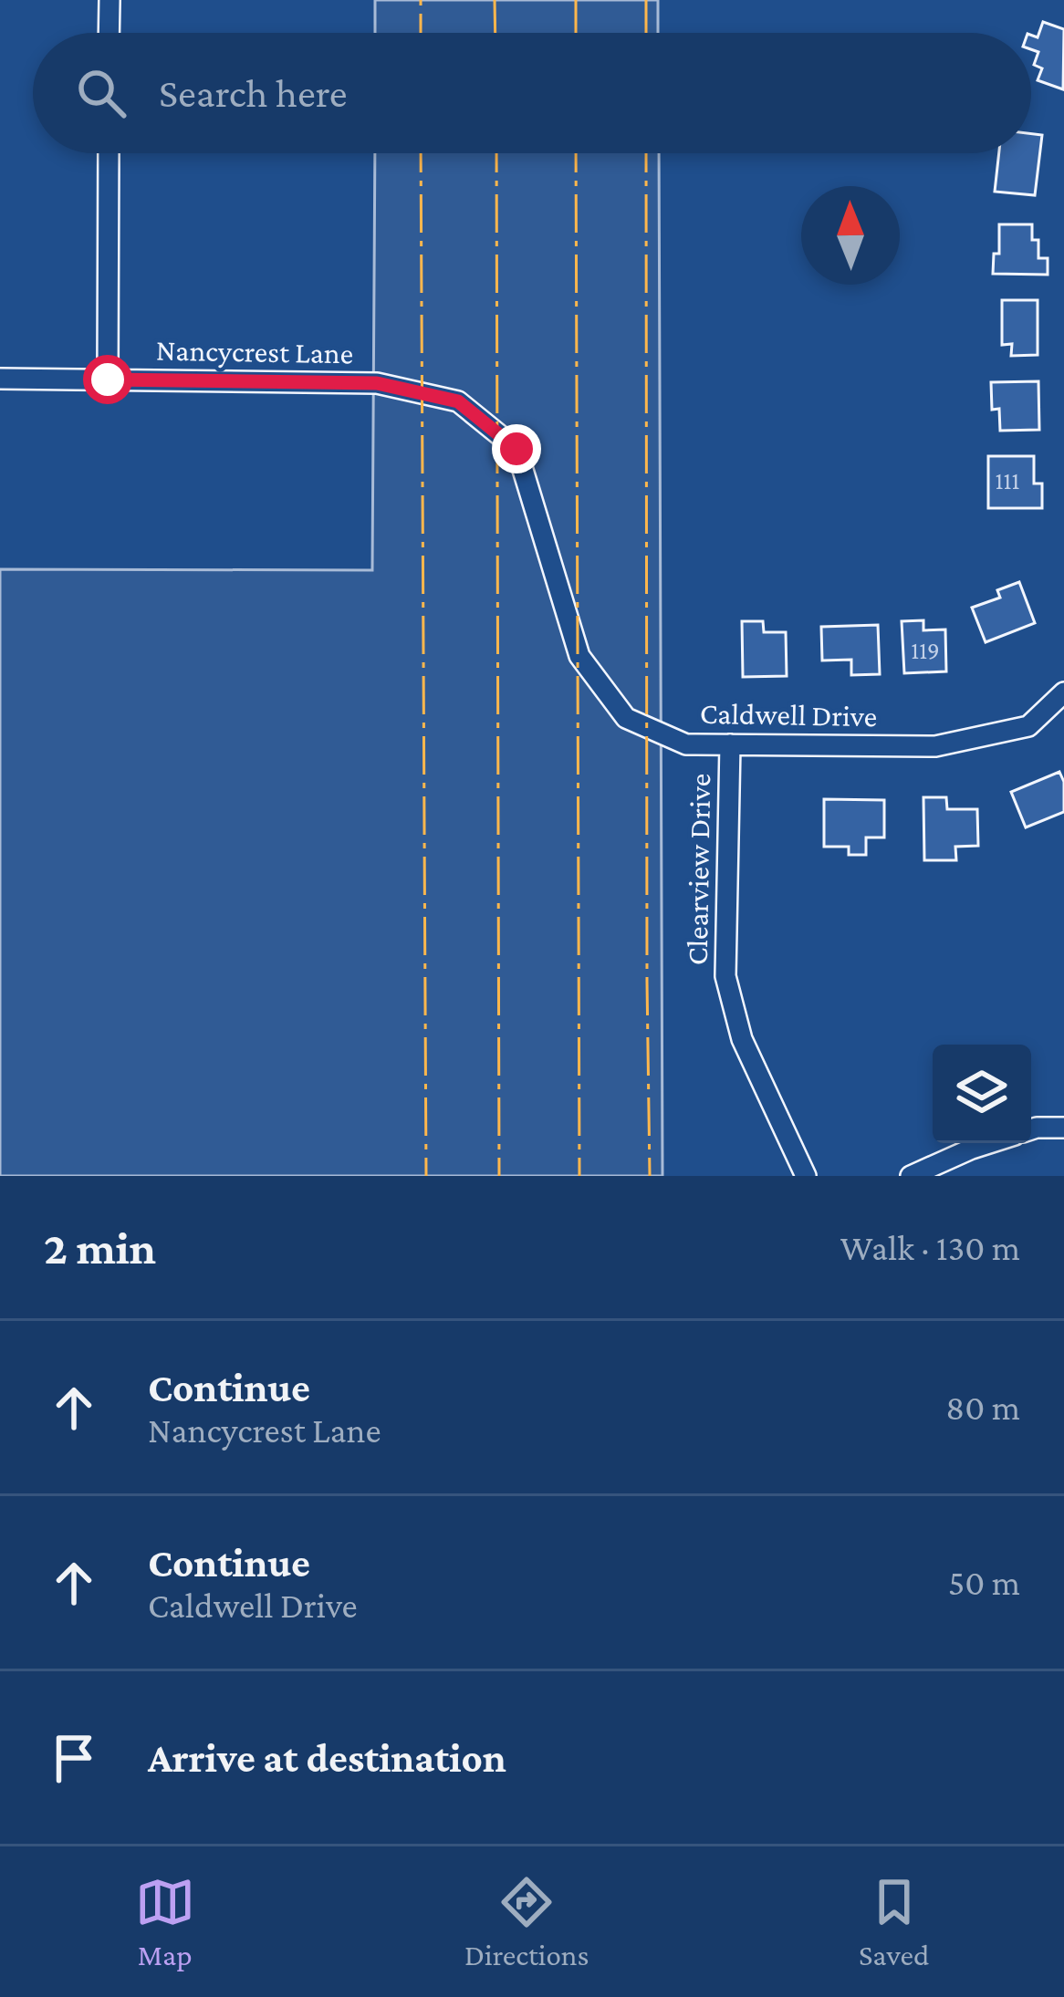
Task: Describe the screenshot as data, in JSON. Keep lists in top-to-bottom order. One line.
{"streets":{"street":["Nancycrest Lane","Caldwell Drive","Clearview Drive"]},"crossings":[["Nancycrest Lane","Caldwell Drive"],["Caldwell Drive","Clearview Drive"]],"house_numbers":["111","119"],"north":"top","page":{"search":"Search here","heading":["2 min","Walk · 130 m"],"list":[["Continue","Nancycrest Lane","80 m"],["Continue","Caldwell Drive","50 m"],"Arrive at destination"],"nav":["Map","Directions","Saved"]}}
